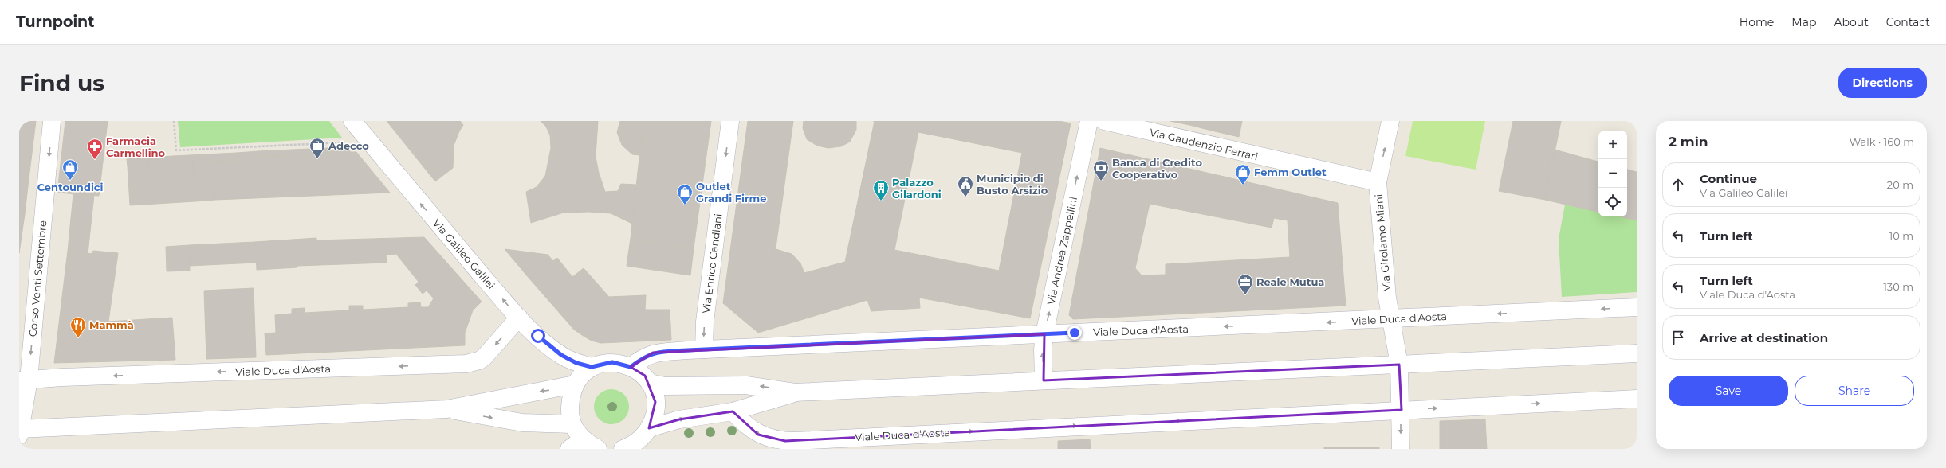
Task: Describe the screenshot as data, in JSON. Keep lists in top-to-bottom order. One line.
{"streets":{"street":["Via Gaudenzio Ferrari","Via Girolamo Miani","Via Andrea Zappellini","Via Galileo Galilei","Via Enrico Candiani","Corso Venti Settembre","Viale Duca d'Aosta"]},"crossings":[["Via Gaudenzio Ferrari","Via Girolamo Miani"],["Via Girolamo Miani","Viale Duca d'Aosta"],["Via Andrea Zappellini","Viale Duca d'Aosta"],["Via Galileo Galilei","Viale Duca d'Aosta"],["Via Enrico Candiani","Viale Duca d'Aosta"],["Corso Venti Settembre","Viale Duca d'Aosta"]],"one_way":["Via Andrea Zappellini","Via Galileo Galilei","Via Enrico Candiani","Corso Venti Settembre"],"places":{"office":["Adecco","Reale Mutua"],"pharmacy":["Farmacia Carmellino"],"shop":["Centoundici","Femm Outlet","Outlet Grandi Firme"],"bank":["Banca di Credito Cooperativo"],"public building":["Municipio di Busto Arsizio"],"building":["Palazzo Gilardoni"],"restaurant":["Mammà"]},"page":{"header":"Turnpoint","nav":["Home","Map","About","Contact"],"buttons":["Directions",["Save","Share"]],"title":"Find us","heading":["2 min","Walk · 160 m"],"map_buttons":["+","−"],"list":[["Continue","Via Galileo Galilei","20 m"],["Turn left","10 m"],["Turn left","Viale Duca d'Aosta","130 m"],"Arrive at destination"]}}
